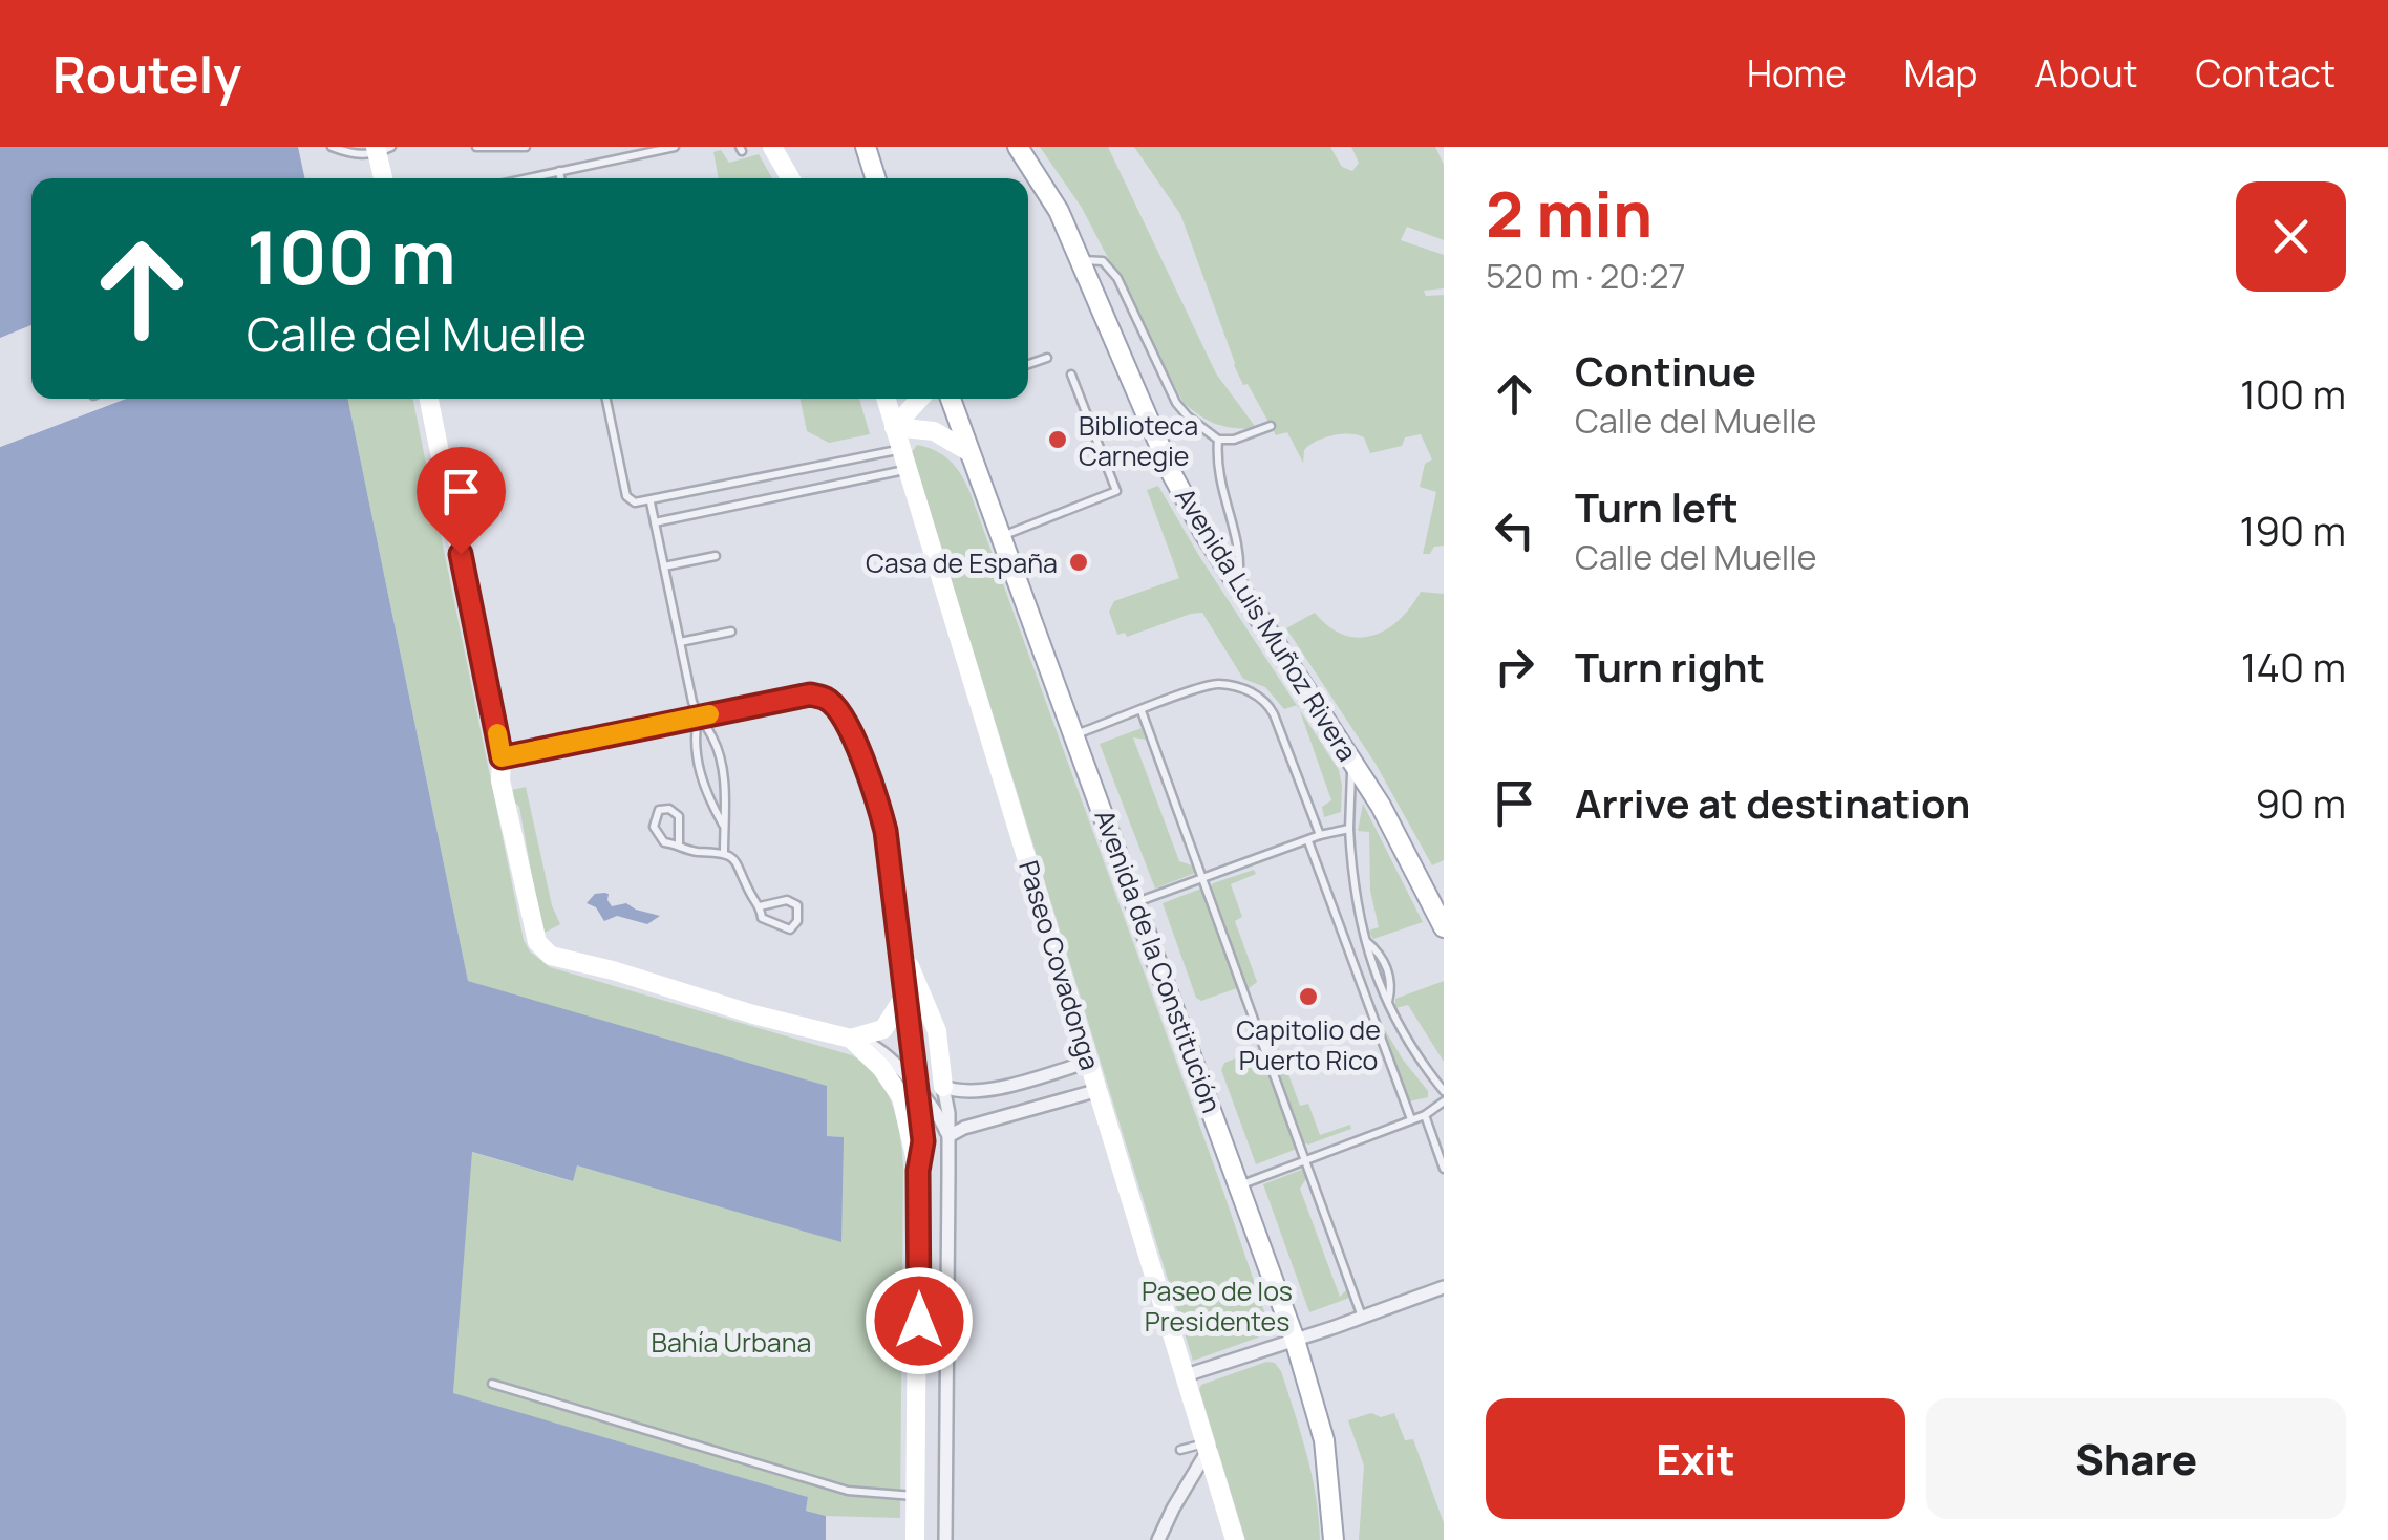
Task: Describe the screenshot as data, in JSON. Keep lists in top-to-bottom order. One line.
{"streets":{"main road":["Avenida Luis Muñoz Rivera","Avenida de la Constitución","Paseo Covadonga"]},"parks":["Paseo de los Presidentes","Bahía Urbana"],"places":["Biblioteca Carnegie","Casa de España","Capitolio de Puerto Rico"],"page":{"header":"Routely","nav":["Home","Map","About","Contact"],"heading":["2 min","520 m · 20:27"],"turn":["100 m","Calle del Muelle"],"list":[{"name":"Continue","note":"Calle del Muelle","value":"100 m"},{"name":"Turn left","note":"Calle del Muelle","value":"190 m"},{"name":"Turn right","value":"140 m"},{"name":"Arrive at destination","value":"90 m"}],"buttons":["Exit","Share"]}}
